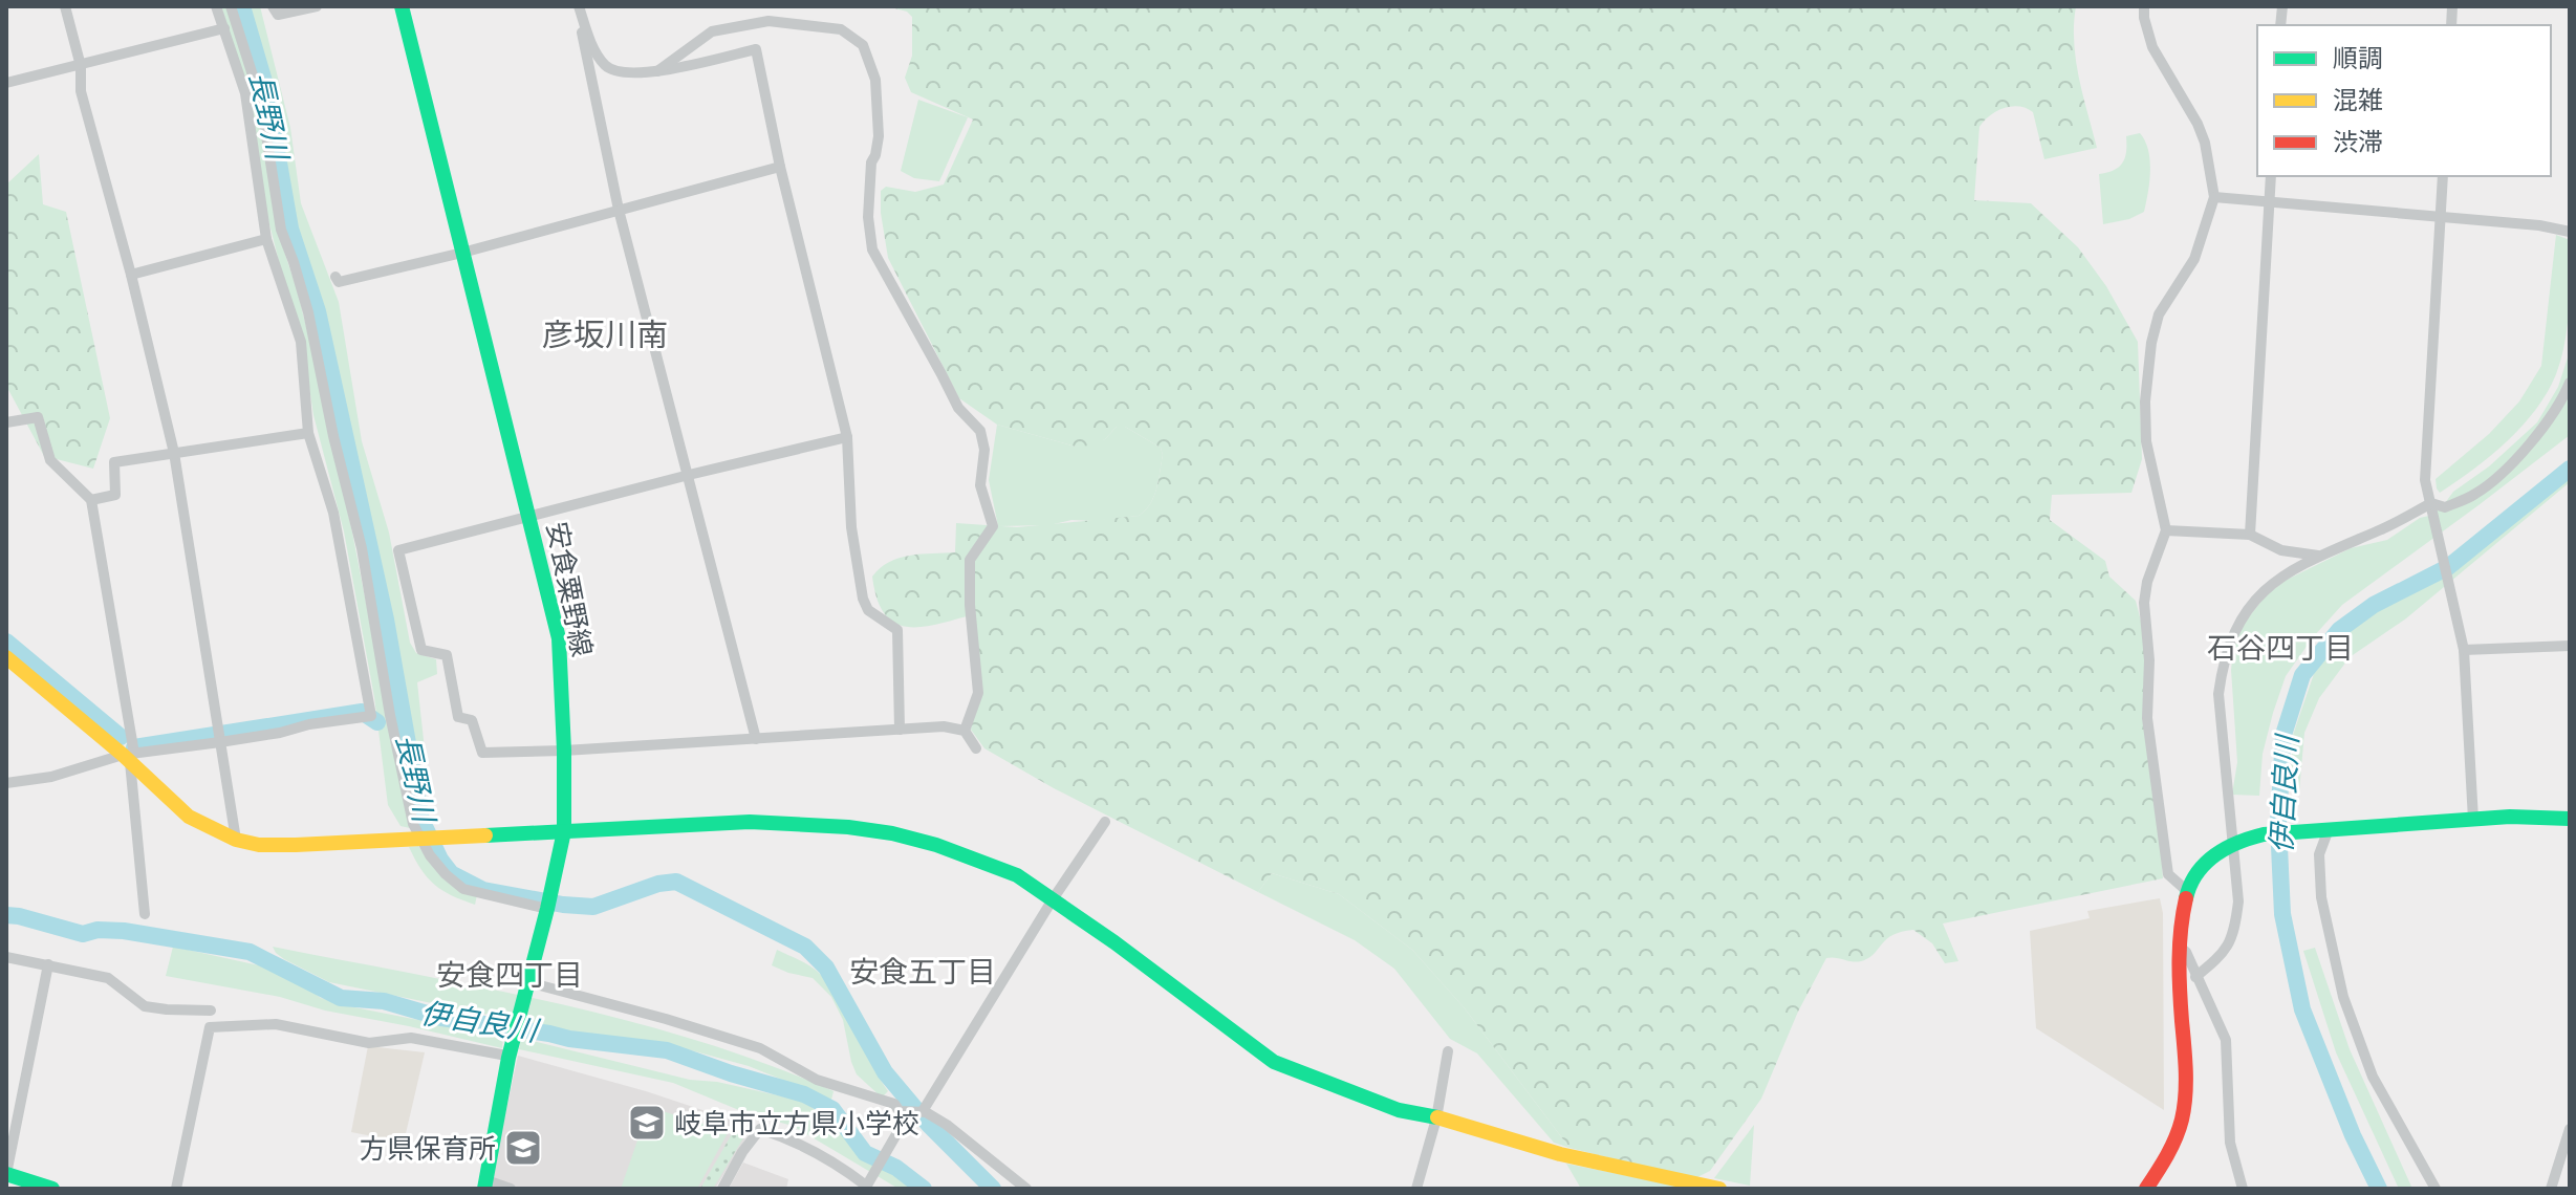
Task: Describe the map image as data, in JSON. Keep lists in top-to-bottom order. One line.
{"streets":{"street":["安食粟野線"]},"districts":["彦坂川南","石谷四丁目","安食五丁目","安食四丁目"],"water":["長野川","伊自良川"],"places":{"school or university":["岐阜市立方県小学校","方県保育所"]},"legend":["順調","混雑","渋滞"]}
